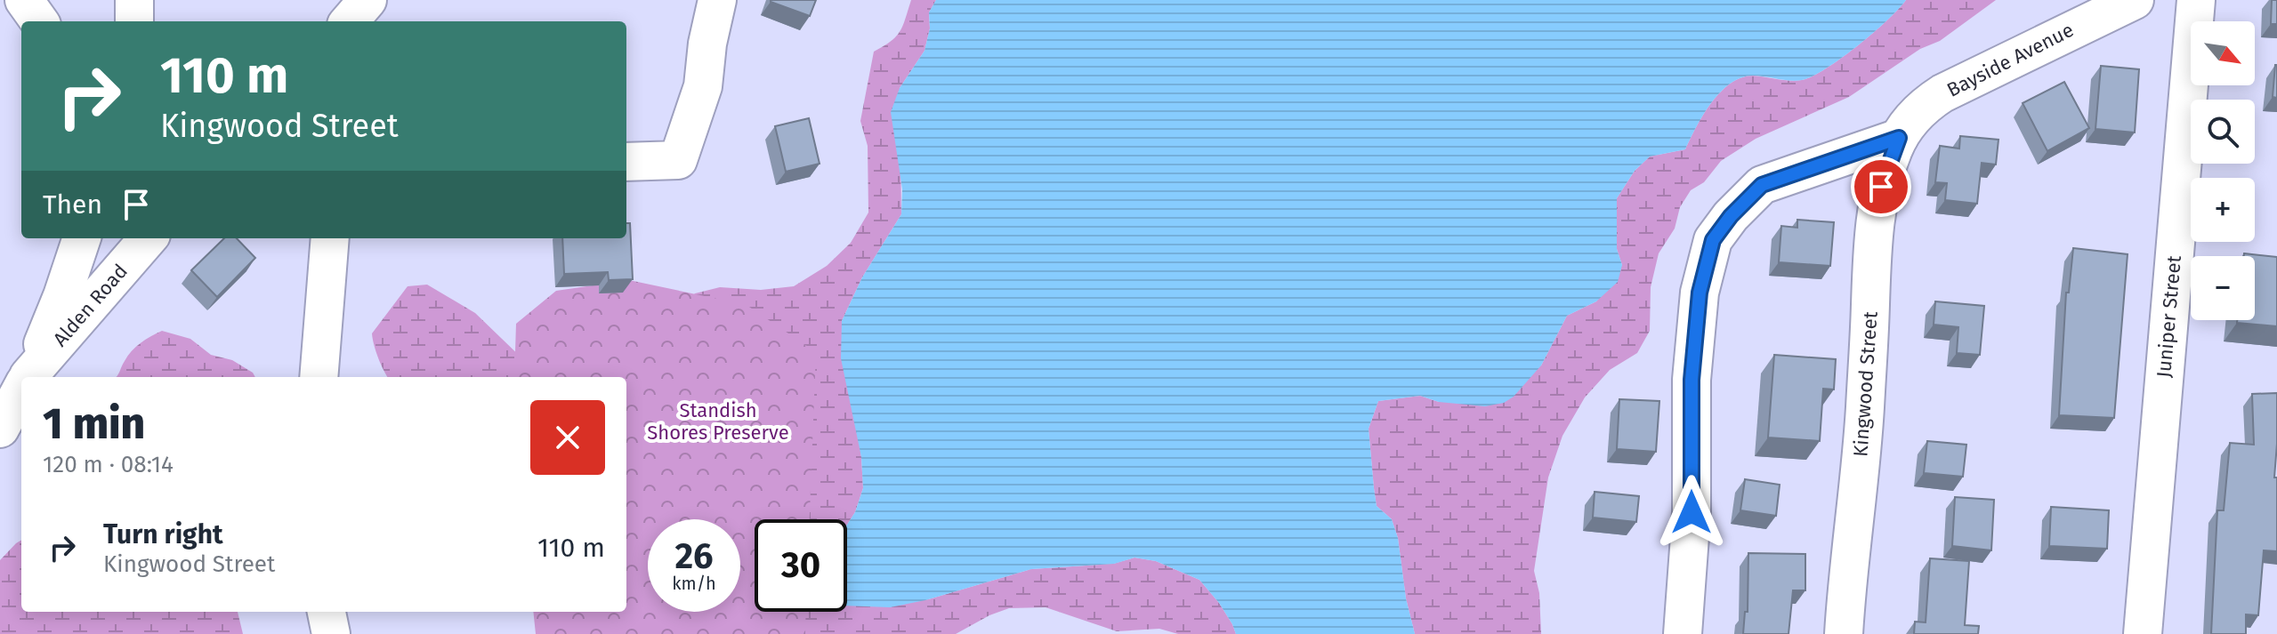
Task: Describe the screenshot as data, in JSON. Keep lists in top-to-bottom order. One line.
{"streets":{"street":["Bayside Avenue","Alden Road","Juniper Street","Kingwood Street"]},"crossings":[["Bayside Avenue","Kingwood Street"]],"parks":["Standish Shores Preserve"],"north":"bottom right","page":{"map_buttons":["+","−"],"turn":["110 m","Kingwood Street"],"then":"Then","heading":["1 min","120 m · 08:14"],"list":[{"name":"Turn right","note":"Kingwood Street","value":"110 m"}],"speed":"26 km/h","limit":"30"}}
